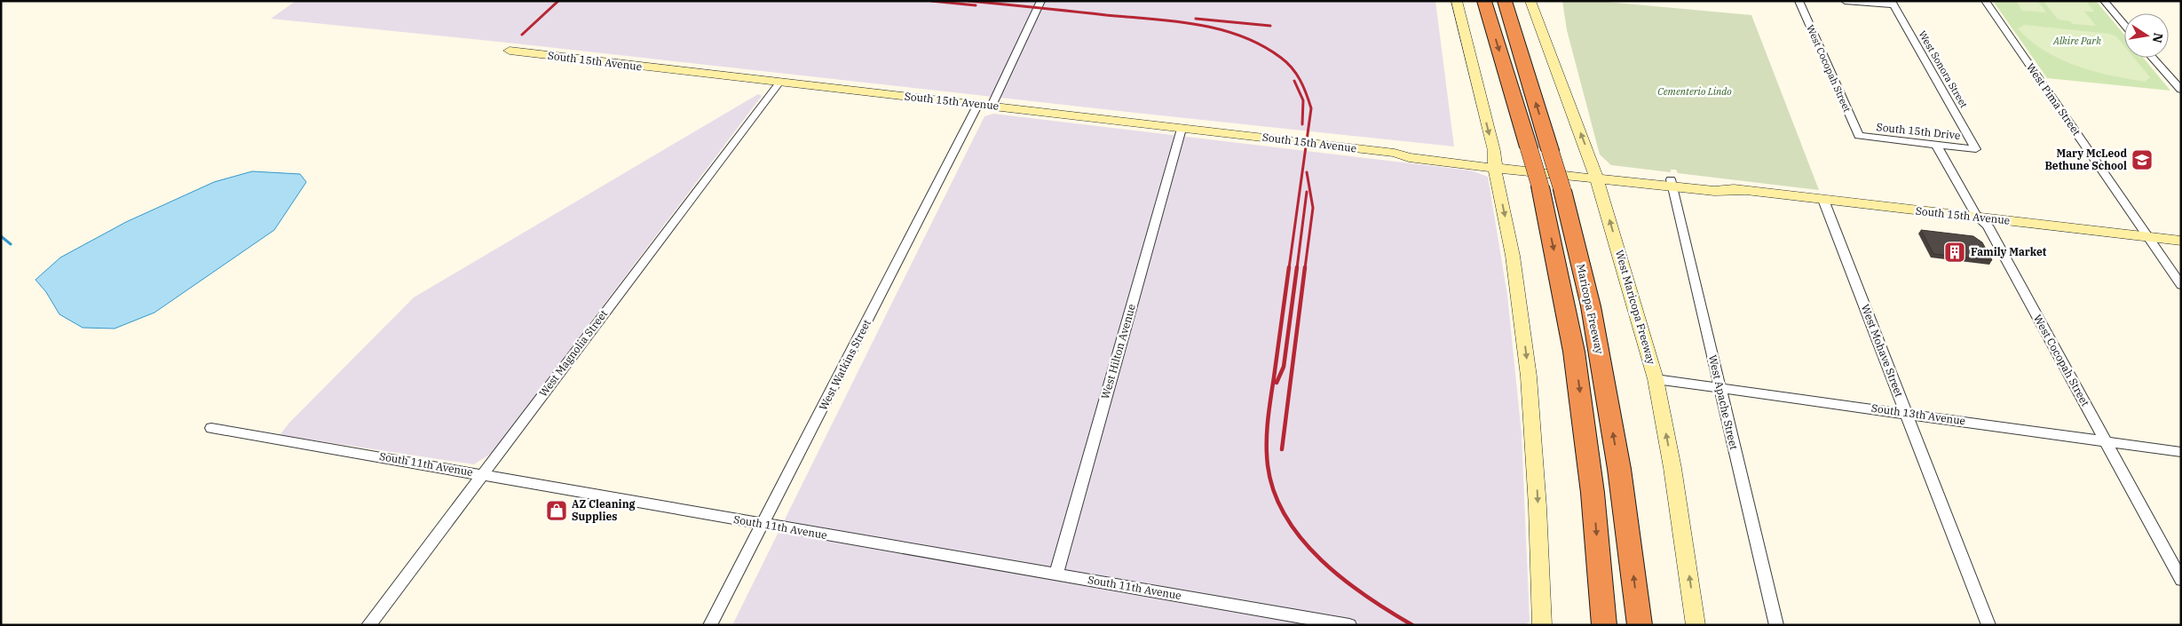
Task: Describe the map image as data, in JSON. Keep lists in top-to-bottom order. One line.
{"streets":{"highway":["Maricopa Freeway"],"main road":["South 15th Avenue","West Maricopa Freeway"],"street":["West Cocopah Street","West Sonora Street","West Pima Street","South 15th Drive","West Mohave Street","West Hilton Avenue","West Magnolia Street","West Watkins Street","West Apache Street","South 13th Avenue","South 11th Avenue"]},"crossings":[["South 15th Avenue","West Cocopah Street"],["South 15th Avenue","West Pima Street"],["South 15th Avenue","West Maricopa Freeway"],["South 15th Avenue","West Mohave Street"],["South 15th Avenue","West Hilton Avenue"],["South 15th Avenue","West Magnolia Street"],["South 15th Avenue","West Watkins Street"],["South 15th Avenue","West Apache Street"],["West Cocopah Street","South 15th Drive"],["West Cocopah Street","South 13th Avenue"],["West Sonora Street","South 15th Drive"],["West Maricopa Freeway","South 13th Avenue"],["West Mohave Street","South 13th Avenue"],["West Hilton Avenue","South 11th Avenue"],["West Magnolia Street","South 11th Avenue"],["West Watkins Street","South 11th Avenue"],["West Apache Street","South 13th Avenue"]],"parks":["Alkire Park","Cementerio Lindo"],"places":{"school or university":["Mary McLeod Bethune School"],"building":["Family Market"],"shop":["AZ Cleaning Supplies"]},"north":"right"}
